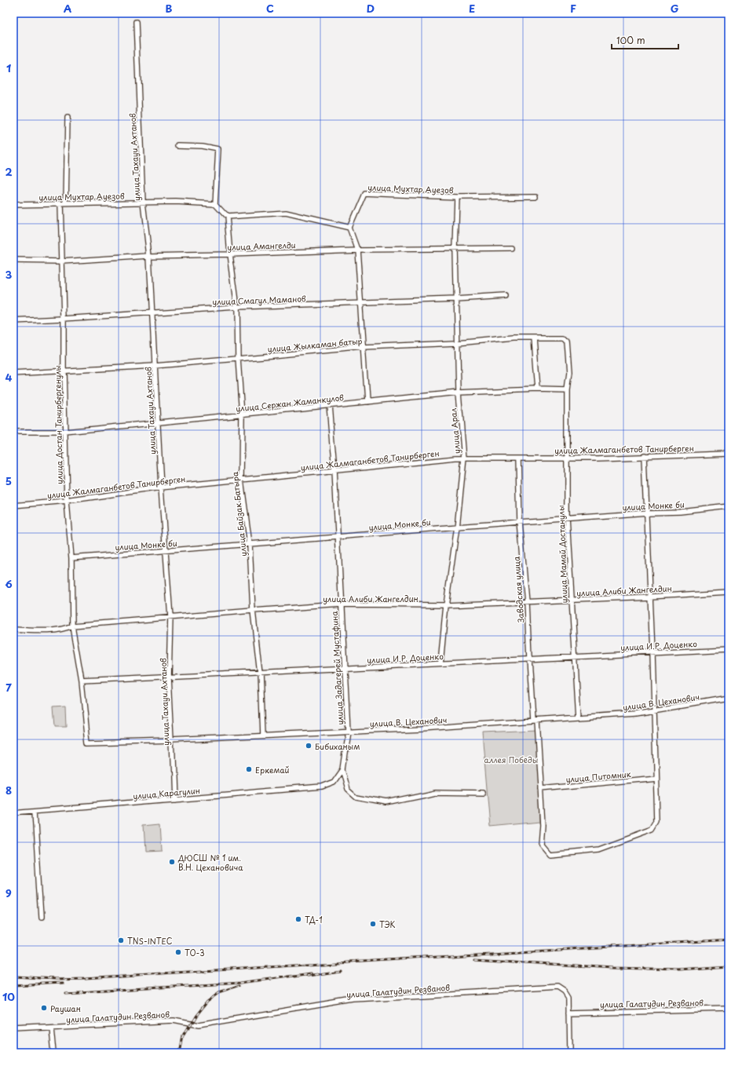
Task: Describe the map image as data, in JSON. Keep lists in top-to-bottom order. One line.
{"streets":{"street":["улица Тахауи Ахтанов","улица Мухтар Ауезов","улица Амангелди","улица Смагул Маманов","улица Жылкаман батыр","улица Сержан Жаманкулов","улица Достан Танирбергенулы","улица Арал","улица Жалмаганбетов Танирберген","улица Монке би","улица Байзак Батыра","улица Мамай Достанулы","Заводская улица","улица Алиби Жангелдин","улица И.Р. Доценко","улица Задагерей Мустафина","улица В. Цеханович","улица Питомник","улица Карагулин","улица Галатудин Резванов"]},"crossings":[["улица Тахауи Ахтанов","улица Мухтар Ауезов"],["улица Тахауи Ахтанов","улица Амангелди"],["улица Тахауи Ахтанов","улица Смагул Маманов"],["улица Тахауи Ахтанов","улица Жылкаман батыр"],["улица Тахауи Ахтанов","улица Сержан Жаманкулов"],["улица Тахауи Ахтанов","улица Жалмаганбетов Танирберген"],["улица Тахауи Ахтанов","улица Монке би"],["улица Тахауи Ахтанов","улица Алиби Жангелдин"],["улица Тахауи Ахтанов","улица И.Р. Доценко"],["улица Тахауи Ахтанов","улица В. Цеханович"],["улица Тахауи Ахтанов","улица Карагулин"],["улица Мухтар Ауезов","улица Достан Танирбергенулы"],["улица Мухтар Ауезов","улица Арал"],["улица Амангелди","улица Достан Танирбергенулы"],["улица Амангелди","улица Арал"],["улица Амангелди","улица Байзак Батыра"],["улица Смагул Маманов","улица Достан Танирбергенулы"],["улица Смагул Маманов","улица Арал"],["улица Смагул Маманов","улица Байзак Батыра"],["улица Жылкаман батыр","улица Сержан Жаманкулов"],["улица Жылкаман батыр","улица Достан Танирбергенулы"],["улица Жылкаман батыр","улица Арал"],["улица Жылкаман батыр","улица Байзак Батыра"],["улица Жылкаман батыр","улица Мамай Достанулы"],["улица Сержан Жаманкулов","улица Достан Танирбергенулы"],["улица Сержан Жаманкулов","улица Арал"],["улица Сержан Жаманкулов","улица Байзак Батыра"],["улица Сержан Жаманкулов","улица Мамай Достанулы"],["улица Сержан Жаманкулов","улица Задагерей Мустафина"],["улица Достан Танирбергенулы","улица Жалмаганбетов Танирберген"],["улица Достан Танирбергенулы","улица Монке би"],["улица Достан Танирбергенулы","улица Алиби Жангелдин"],["улица Достан Танирбергенулы","улица И.Р. Доценко"],["улица Достан Танирбергенулы","улица В. Цеханович"],["улица Арал","улица Жалмаганбетов Танирберген"],["улица Арал","улица Монке би"],["улица Арал","улица Алиби Жангелдин"],["улица Арал","улица И.Р. Доценко"],["улица Жалмаганбетов Танирберген","улица Байзак Батыра"],["улица Жалмаганбетов Танирберген","улица Мамай Достанулы"],["улица Жалмаганбетов Танирберген","Заводская улица"],["улица Жалмаганбетов Танирберген","улица Задагерей Мустафина"],["улица Монке би","улица Байзак Батыра"],["улица Монке би","улица Мамай Достанулы"],["улица Монке би","Заводская улица"],["улица Монке би","улица Задагерей Мустафина"],["улица Байзак Батыра","улица Алиби Жангелдин"],["улица Байзак Батыра","улица И.Р. Доценко"],["улица Байзак Батыра","улица В. Цеханович"],["улица Мамай Достанулы","улица Алиби Жангелдин"],["улица Мамай Достанулы","улица И.Р. Доценко"],["улица Мамай Достанулы","улица В. Цеханович"],["Заводская улица","улица Алиби Жангелдин"],["Заводская улица","улица И.Р. Доценко"],["Заводская улица","улица В. Цеханович"],["Заводская улица","улица Питомник"],["улица Алиби Жангелдин","улица Задагерей Мустафина"],["улица И.Р. Доценко","улица Задагерей Мустафина"],["улица Задагерей Мустафина","улица В. Цеханович"],["улица Задагерей Мустафина","улица Карагулин"]],"parks":["аллея Победы"],"places":["Бибиханым","Еркемай","ДЮСШ № 1 им. В.Н. Цехановича","ТД-1","ТЭК","TNS-INTEC","ТО-3","Раушан"],"scale_bar":"100 m","grid":{"columns":["A","B","C","D","E","F","G"],"rows":["1","2","3","4","5","6","7","8","9","10"]}}
